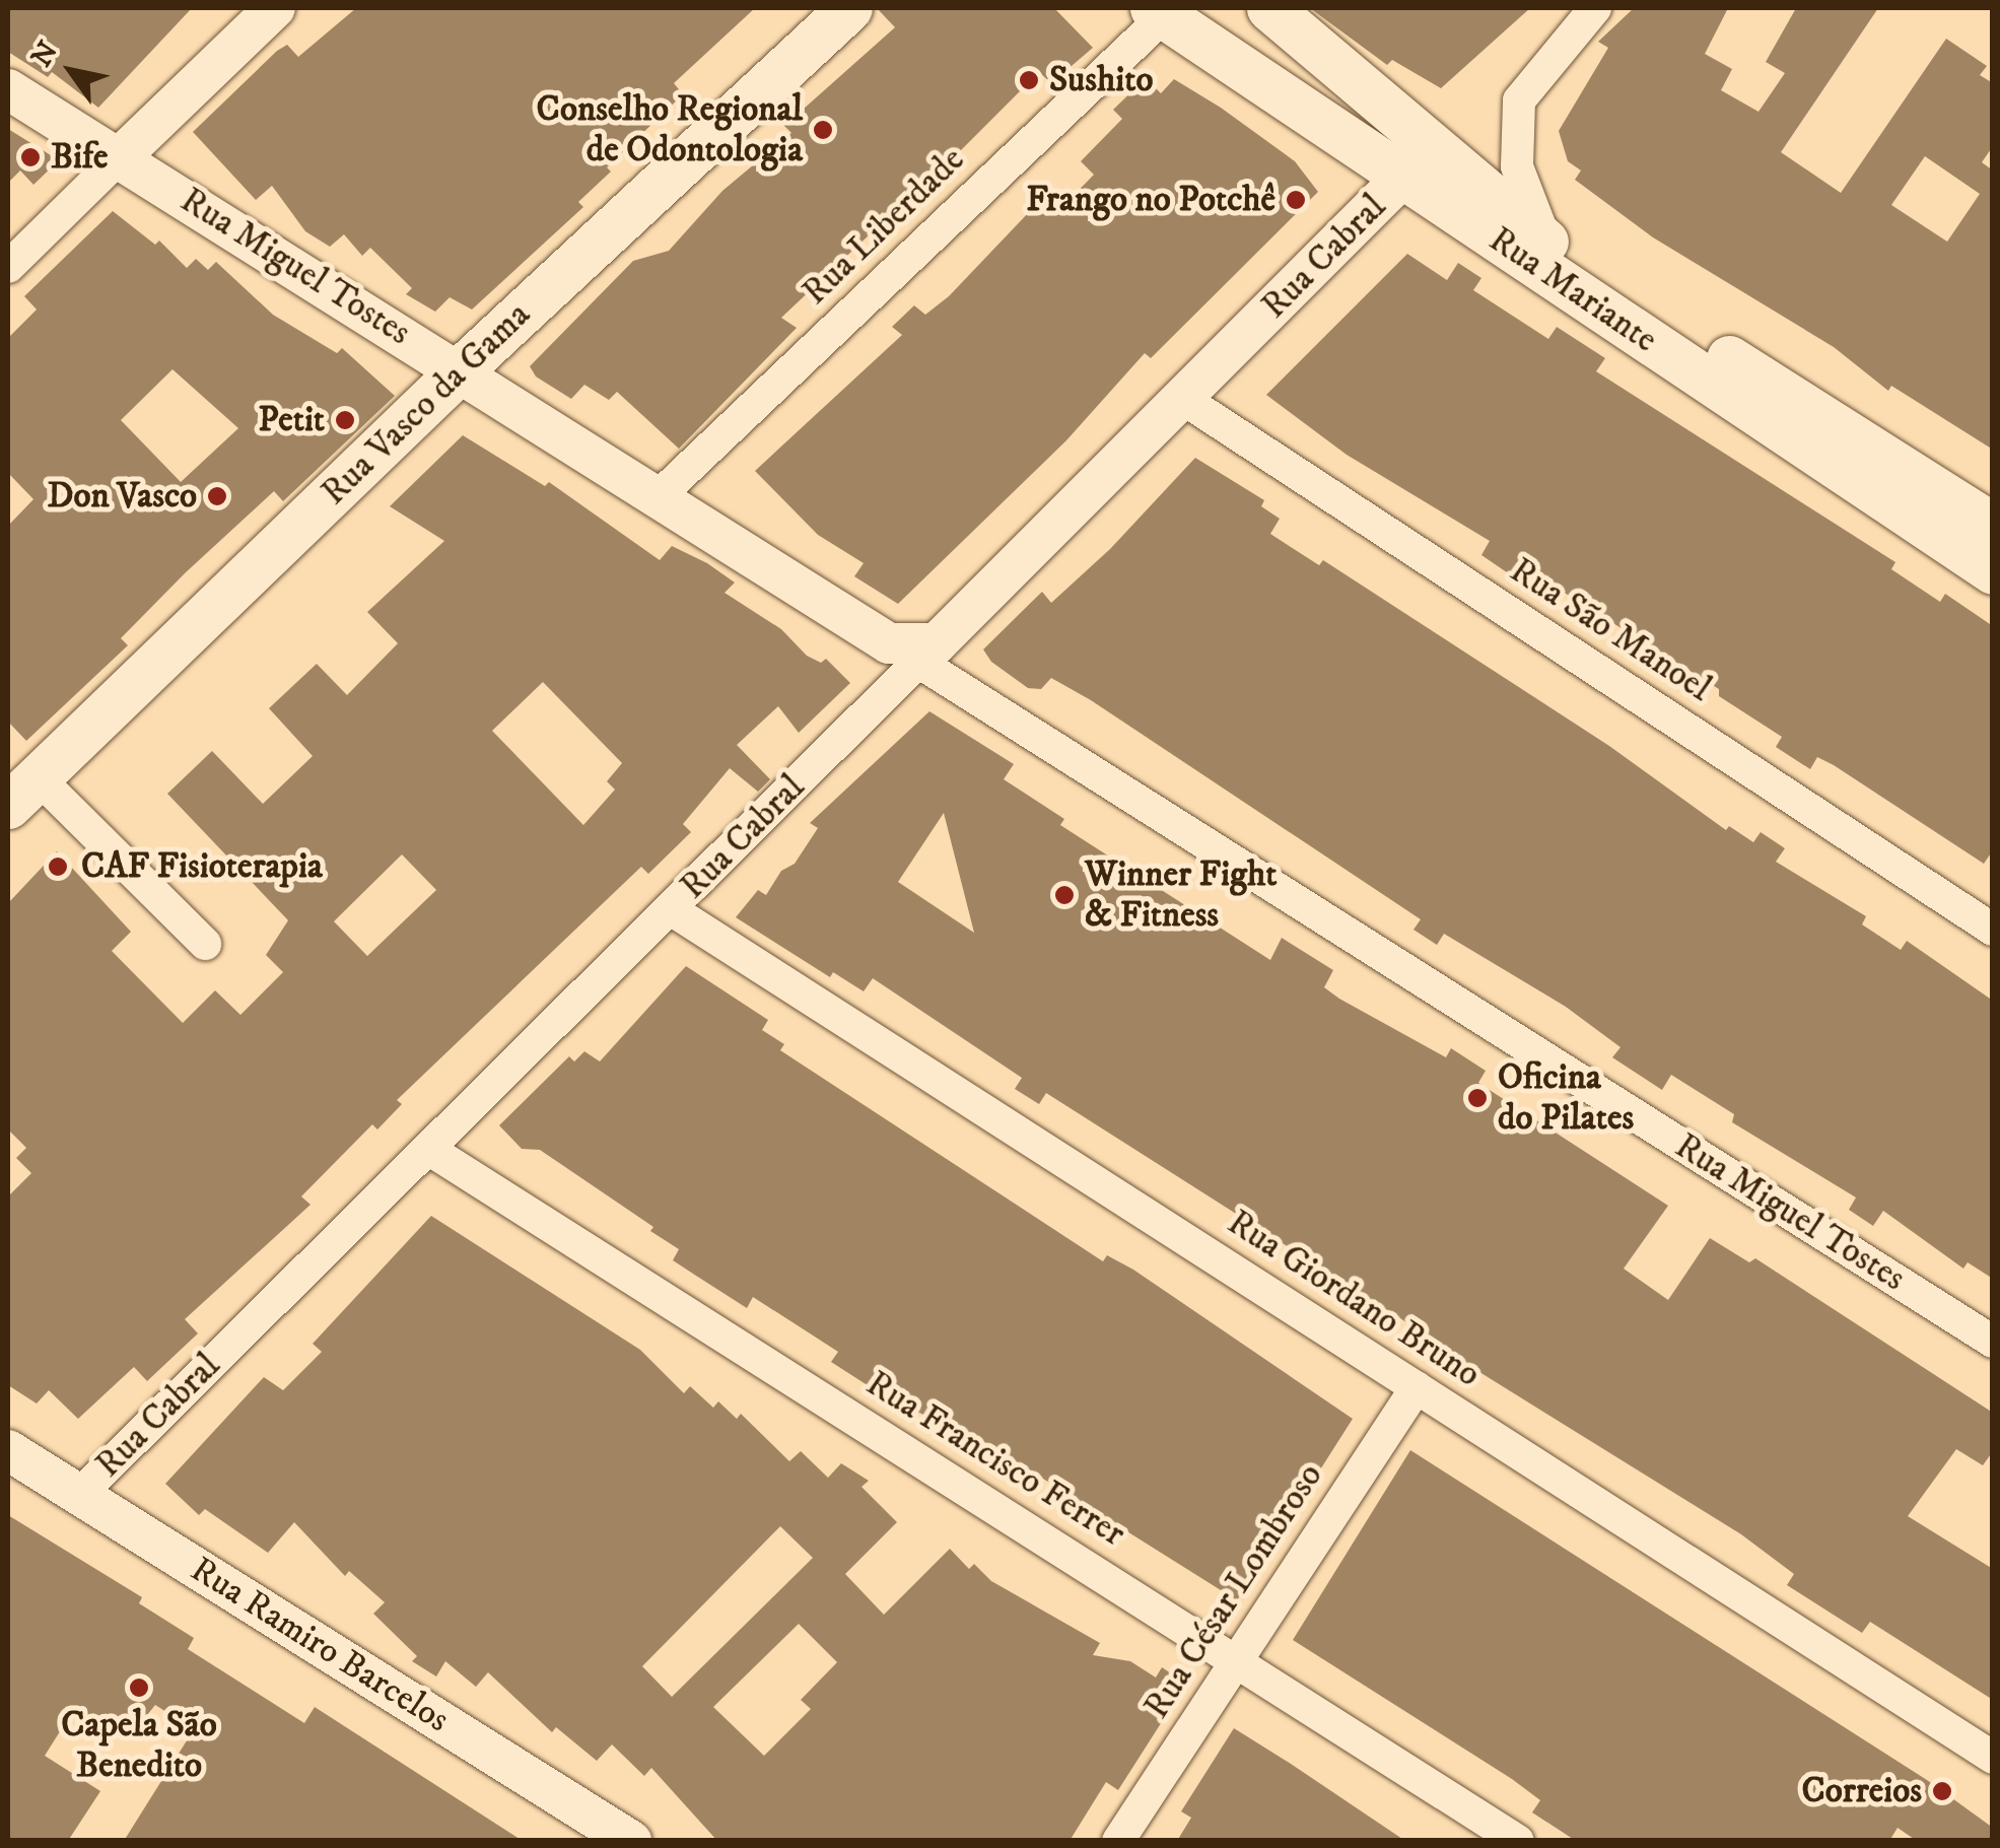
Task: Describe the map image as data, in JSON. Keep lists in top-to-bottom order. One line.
{"streets":{"main road":["Rua Mariante","Rua Vasco da Gama"],"street":["Rua Liberdade","Rua Cabral","Rua Miguel Tostes","Rua São Manoel","Rua Giordano Bruno","Rua Francisco Ferrer","Rua César Lombroso","Rua Ramiro Barcelos"]},"crossings":[["Rua Liberdade","Rua Miguel Tostes"],["Rua Liberdade","Rua Mariante"],["Rua Cabral","Rua Miguel Tostes"],["Rua Cabral","Rua Mariante"],["Rua Cabral","Rua São Manoel"],["Rua Cabral","Rua Giordano Bruno"],["Rua Cabral","Rua Francisco Ferrer"],["Rua Cabral","Rua Ramiro Barcelos"],["Rua Miguel Tostes","Rua Vasco da Gama"],["Rua Giordano Bruno","Rua César Lombroso"],["Rua Francisco Ferrer","Rua César Lombroso"]],"places":["Sushito","Conselho Regional de Odontologia","Bife","Frango no Potchê","Petit","Don Vasco","CAF Fisioterapia","Winner Fight & Fitness","Oficina do Pilates","Capela São Benedito","Correios"],"north":"top left"}
